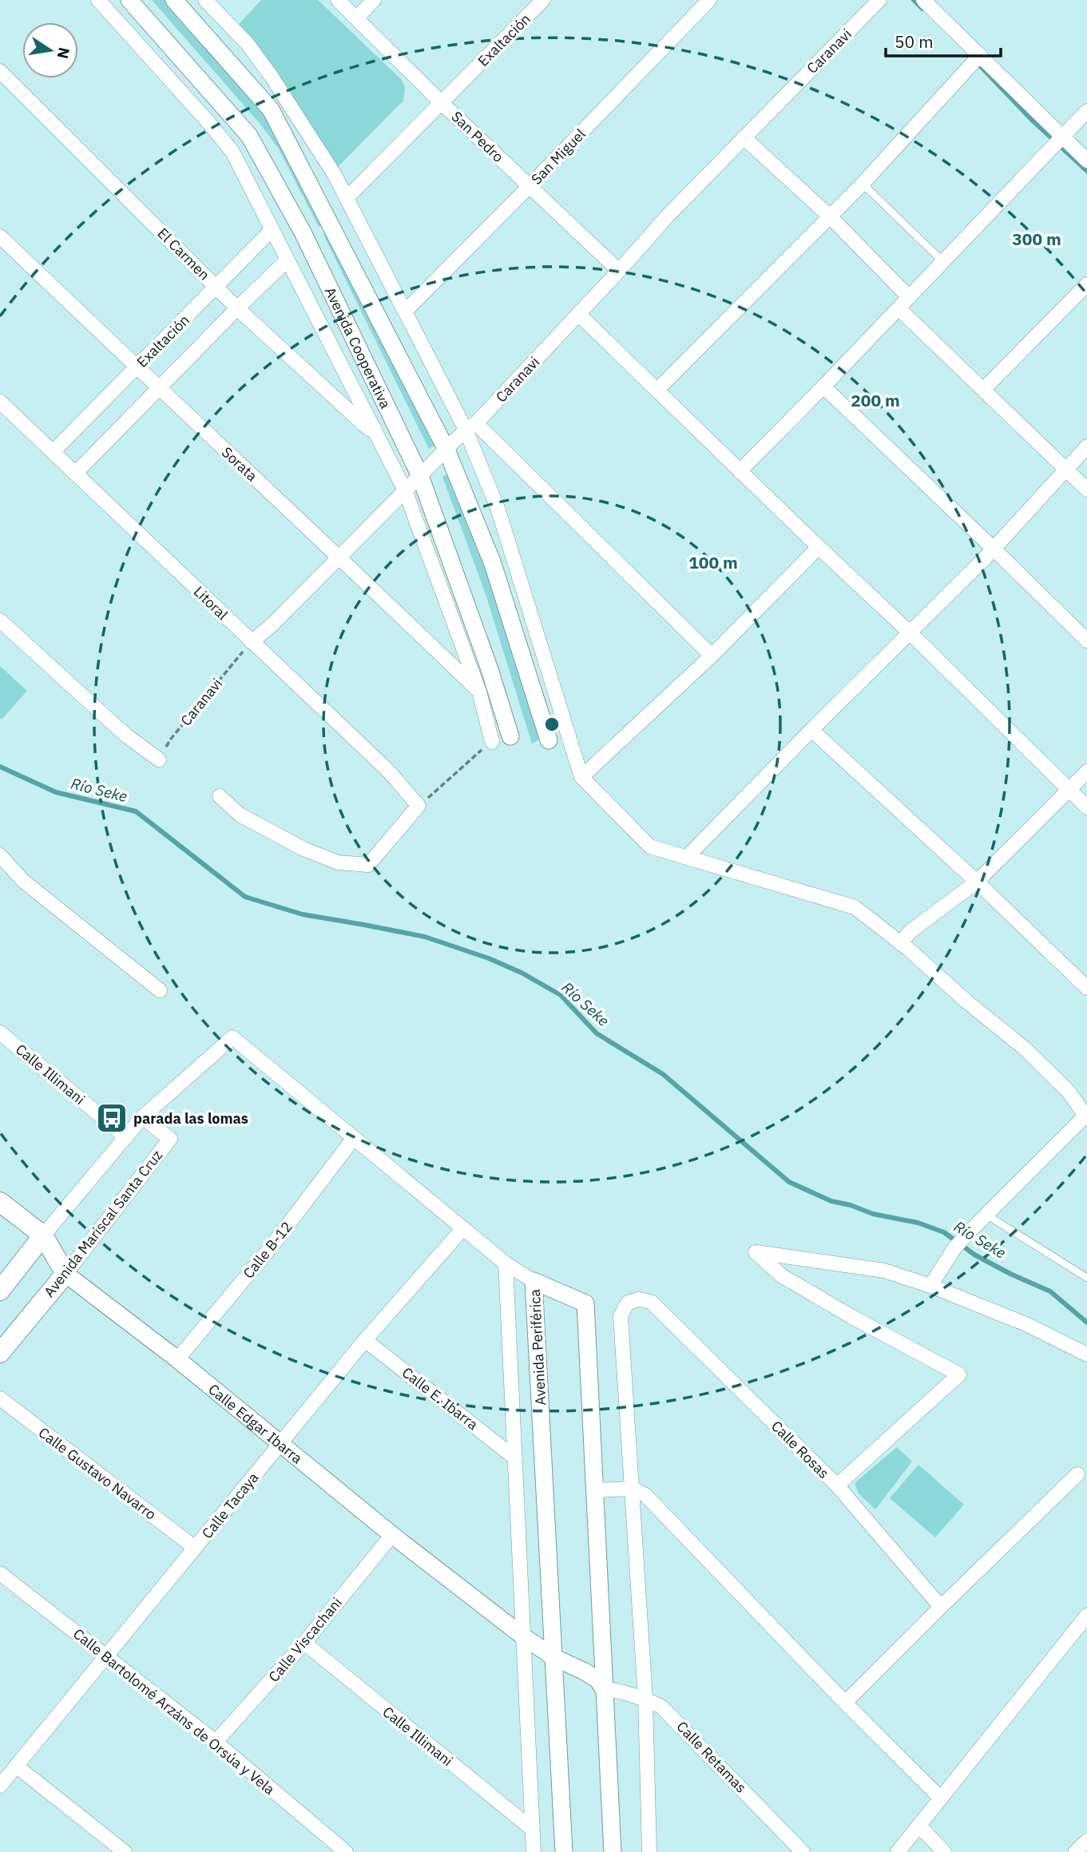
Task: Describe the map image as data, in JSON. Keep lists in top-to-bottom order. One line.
{"streets":{"main road":["Avenida Mariscal Santa Cruz","Calle Edgar Ibarra"],"street":["Exaltación","Caranavi","San Pedro","San Miguel","El Carmen","Avenida Cooperativa","Sorata","Litoral","Calle Illimani","Calle B-12","Avenida Periférica","Calle E. Ibarra","Calle Rosas","Calle Gustavo Navarro","Calle Tacaya","Calle Viscachani","Calle Bartolomé Arzáns de Orsúa y Vela","Calle Retamas"]},"crossings":[["Exaltación","San Pedro"],["Exaltación","El Carmen"],["Exaltación","Sorata"],["Exaltación","Litoral"],["Caranavi","San Pedro"],["Caranavi","Avenida Cooperativa"],["Caranavi","Sorata"],["Caranavi","Litoral"],["San Pedro","San Miguel"],["Calle Illimani","Calle Viscachani"],["Avenida Mariscal Santa Cruz","Calle Edgar Ibarra"],["Calle B-12","Calle Edgar Ibarra"],["Avenida Periférica","Calle Edgar Ibarra"],["Avenida Periférica","Calle Retamas"],["Calle E. Ibarra","Calle Tacaya"],["Calle Edgar Ibarra","Calle Tacaya"],["Calle Edgar Ibarra","Calle Viscachani"],["Calle Edgar Ibarra","Calle Retamas"],["Calle Gustavo Navarro","Calle Tacaya"],["Calle Tacaya","Calle Bartolomé Arzáns de Orsúa y Vela"],["Calle Viscachani","Calle Bartolomé Arzáns de Orsúa y Vela"]],"water":["Río Seke"],"places":{"bus stop":["parada las lomas"]},"scale_bar":"50 m","north":"right","rings":["300 m","200 m","100 m"]}
